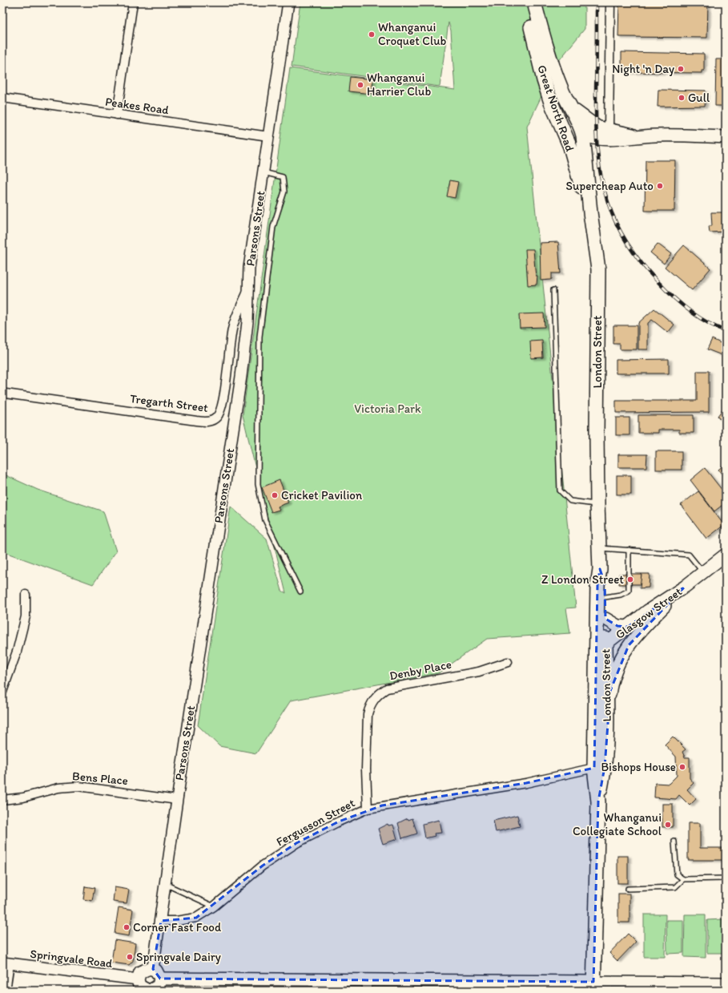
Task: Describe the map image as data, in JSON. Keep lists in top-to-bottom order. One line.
{"streets":{"highway":["Great North Road","London Street"],"main road":["Glasgow Street"],"street":["Peakes Road","Parsons Street","Tregarth Street","Denby Place","Bens Place","Fergusson Street","Springvale Road"]},"crossings":[["Peakes Road","Parsons Street"],["Great North Road","London Street"],["Parsons Street","Tregarth Street"],["Parsons Street","Bens Place"],["Parsons Street","Fergusson Street"],["Parsons Street","Springvale Road"],["London Street","Glasgow Street"],["London Street","Fergusson Street"],["Denby Place","Fergusson Street"]],"parks":["Victoria Park"],"places":["Whanganui Croquet Club","Night 'n Day","Whanganui Harrier Club","Gull","Supercheap Auto","Cricket Pavilion","Z London Street","Bishops House","Whanganui Collegiate School","Corner Fast Food","Springvale Dairy"]}
